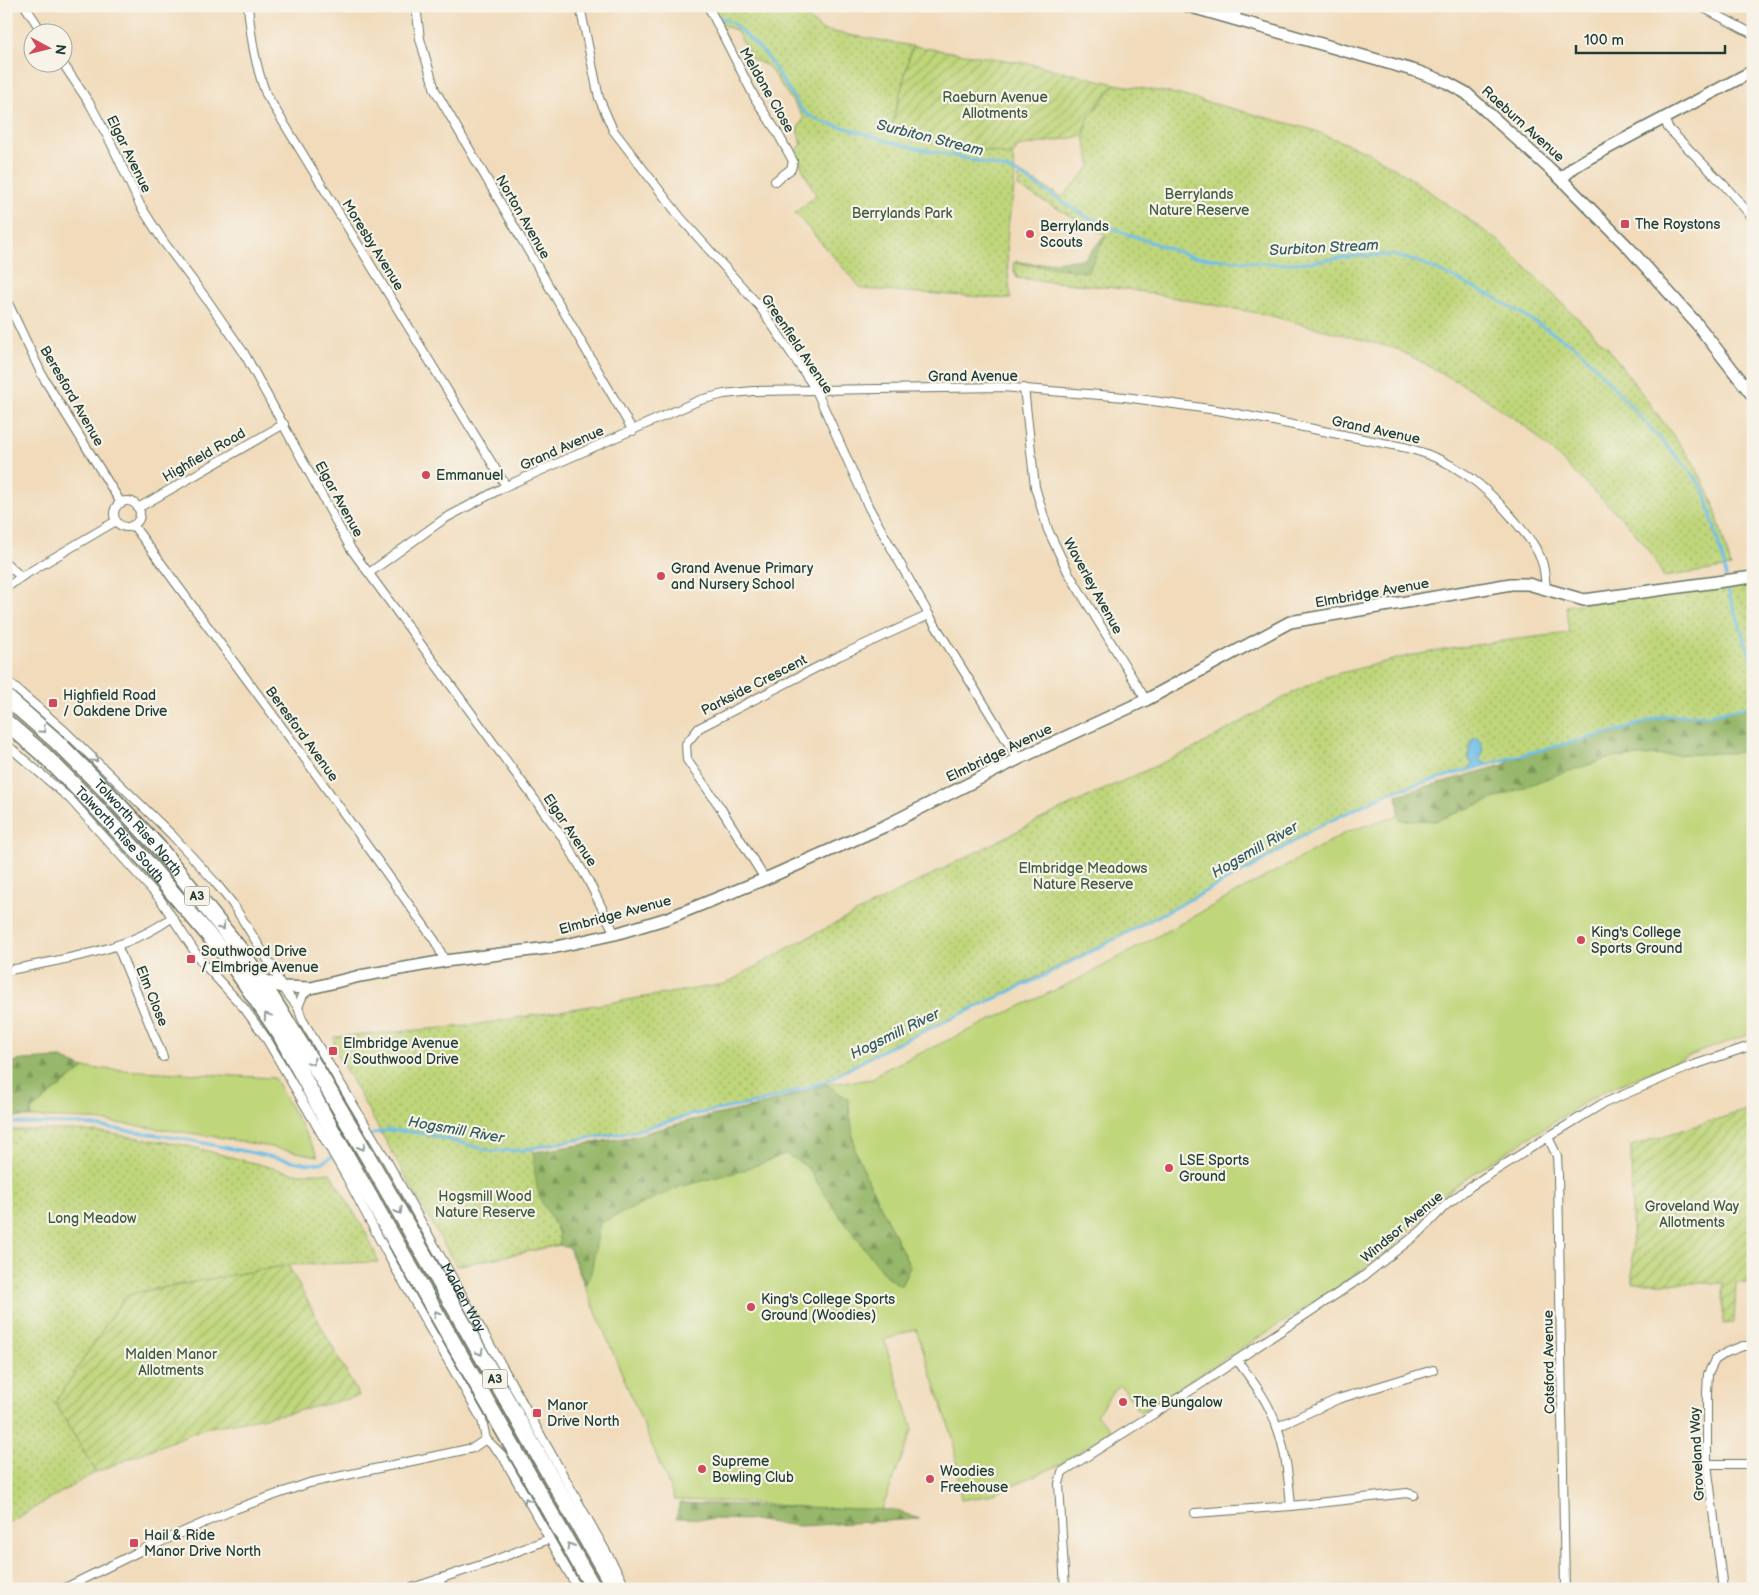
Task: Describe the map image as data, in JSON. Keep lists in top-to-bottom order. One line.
{"streets":{"highway":["Tolworth Rise North","Tolworth Rise South","A3","Malden Way"],"street":["Meldone Close","Raeburn Avenue","Elgar Avenue","Norton Avenue","Moresby Avenue","Greenfield Avenue","Grand Avenue","Beresford Avenue","Highfield Road","Waverley Avenue","Elmbridge Avenue","Parkside Crescent","Elm Close","Windsor Avenue","Cotsford Avenue","Groveland Way"]},"crossings":[["Elgar Avenue","Grand Avenue"],["Elgar Avenue","Highfield Road"],["Elgar Avenue","Elmbridge Avenue"],["Norton Avenue","Grand Avenue"],["Moresby Avenue","Grand Avenue"],["Greenfield Avenue","Grand Avenue"],["Greenfield Avenue","Elmbridge Avenue"],["Greenfield Avenue","Parkside Crescent"],["Grand Avenue","Waverley Avenue"],["Grand Avenue","Elmbridge Avenue"],["Beresford Avenue","Highfield Road"],["Beresford Avenue","Elmbridge Avenue"],["Waverley Avenue","Elmbridge Avenue"],["Elmbridge Avenue","Parkside Crescent"],["Elmbridge Avenue","Tolworth Rise North"],["Elmbridge Avenue","Malden Way"],["Tolworth Rise North","Malden Way"],["Tolworth Rise South","A3"],["Windsor Avenue","Cotsford Avenue"]],"one_way":["Tolworth Rise North","Tolworth Rise South"],"water":["Surbiton Stream","Hogsmill River"],"parks":["Raeburn Avenue Allotments","Berrylands Nature Reserve","Berrylands Park","Elmbridge Meadows Nature Reserve","Hogsmill Wood Nature Reserve","Groveland Way Allotments","Long Meadow","Malden Manor Allotments"],"places":{"transit":["The Roystons","Highfield Road / Oakdene Drive","Southwood Drive / Elmbrige Avenue","Elmbridge Avenue / Southwood Drive","Manor Drive North","Hail & Ride Manor Drive North"],"other":["Berrylands Scouts","Emmanuel","Grand Avenue Primary and Nursery School","King's College Sports Ground","LSE Sports Ground","King's College Sports Ground (Woodies)","The Bungalow","Supreme Bowling Club","Woodies Freehouse"]},"scale_bar":"100 m","north":"right"}
